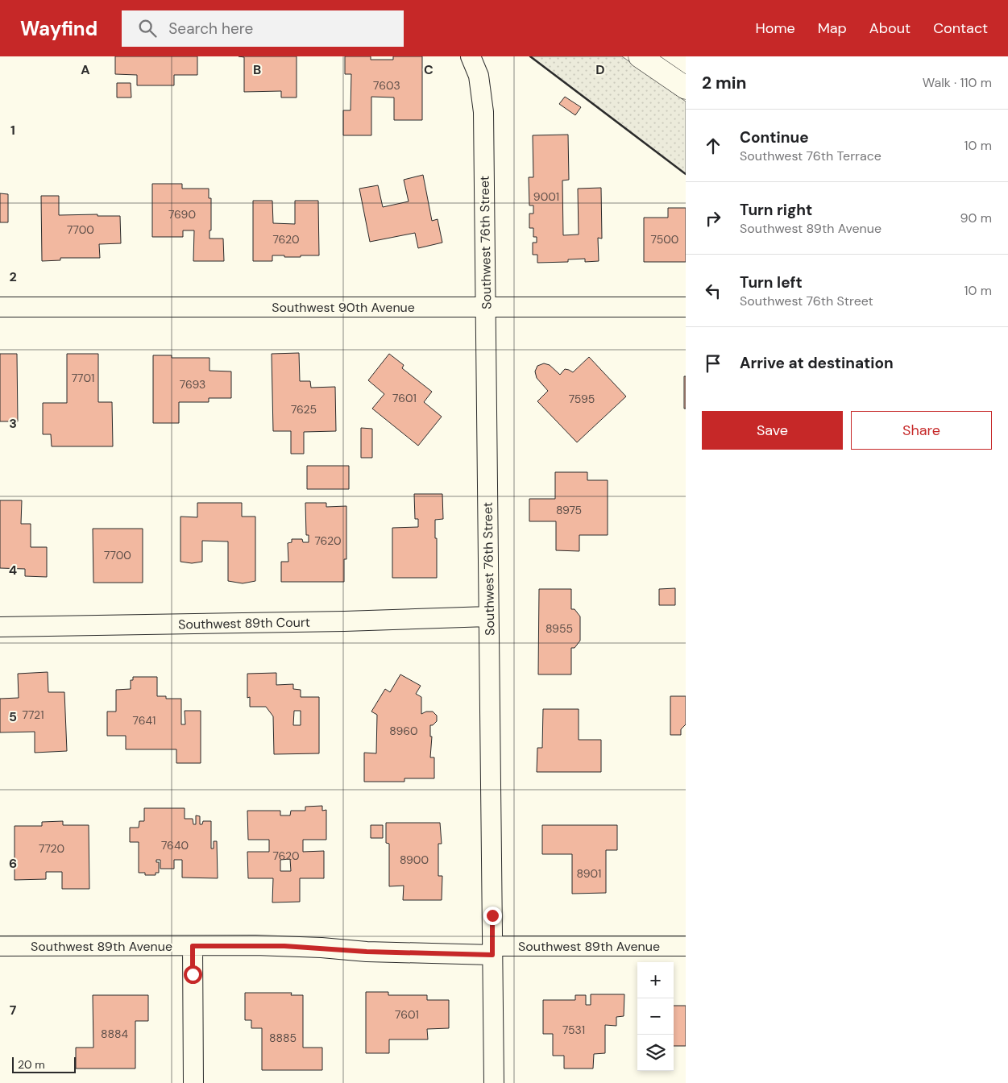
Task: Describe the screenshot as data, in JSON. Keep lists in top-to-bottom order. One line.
{"streets":{"street":["Southwest 76th Street","Southwest 90th Avenue","Southwest 89th Court","Southwest 89th Avenue"]},"crossings":[["Southwest 76th Street","Southwest 90th Avenue"],["Southwest 76th Street","Southwest 89th Court"],["Southwest 76th Street","Southwest 89th Avenue"]],"house_numbers":["7603","9001","7690","7700","7620","7500","7701","7693","7601","7595","7625","8975","7620","7700","8955","7721","7641","8960","7640","7720","7620","8900","8901","7601","7531","8884","8885"],"scale_bar":"20 m","page":{"header":"Wayfind","search":"Search here","nav":["Home","Map","About","Contact"],"heading":["2 min","Walk · 110 m"],"list":[["Continue","Southwest 76th Terrace","10 m"],["Turn right","Southwest 89th Avenue","90 m"],["Turn left","Southwest 76th Street","10 m"],"Arrive at destination"],"buttons":["Save","Share"],"map_buttons":["+","−"],"scale":"20 m"},"grid":{"columns":["A","B","C","D"],"rows":["1","2","3","4","5","6","7"]}}
